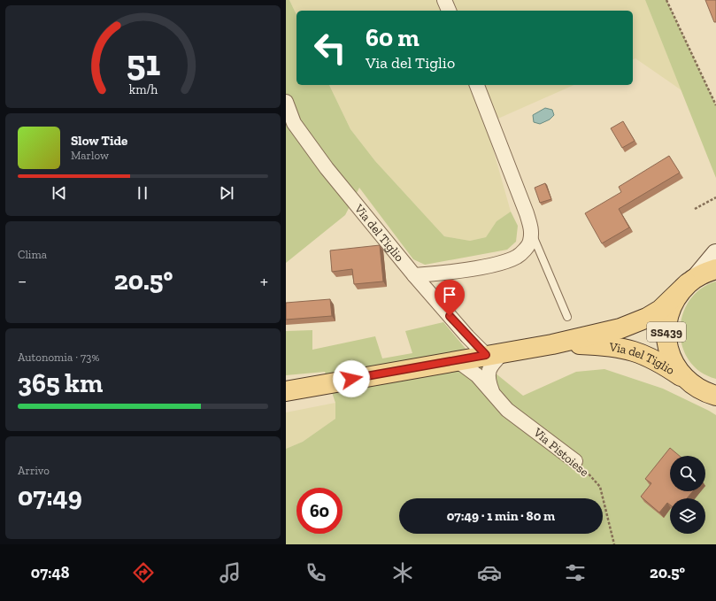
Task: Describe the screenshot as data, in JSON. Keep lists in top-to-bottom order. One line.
{"streets":{"main road":["Via del Tiglio","SS439"],"street":["Via Pistoiese"]},"crossings":[["Via del Tiglio","SS439"],["Via del Tiglio","Via Pistoiese"]],"page":{"turn":["60 m","Via del Tiglio"],"song":["Slow Tide","Marlow"],"tile":["Clima",["Autonomia · 73%","365 km"],["Arrivo","07:49"]],"heat":["−","20.5°","+"],"limit":"60","trip":"07:49 · 1 min · 80 m","tabs":["07:48","20.5°"],"gauge":["51","km/h"]}}
